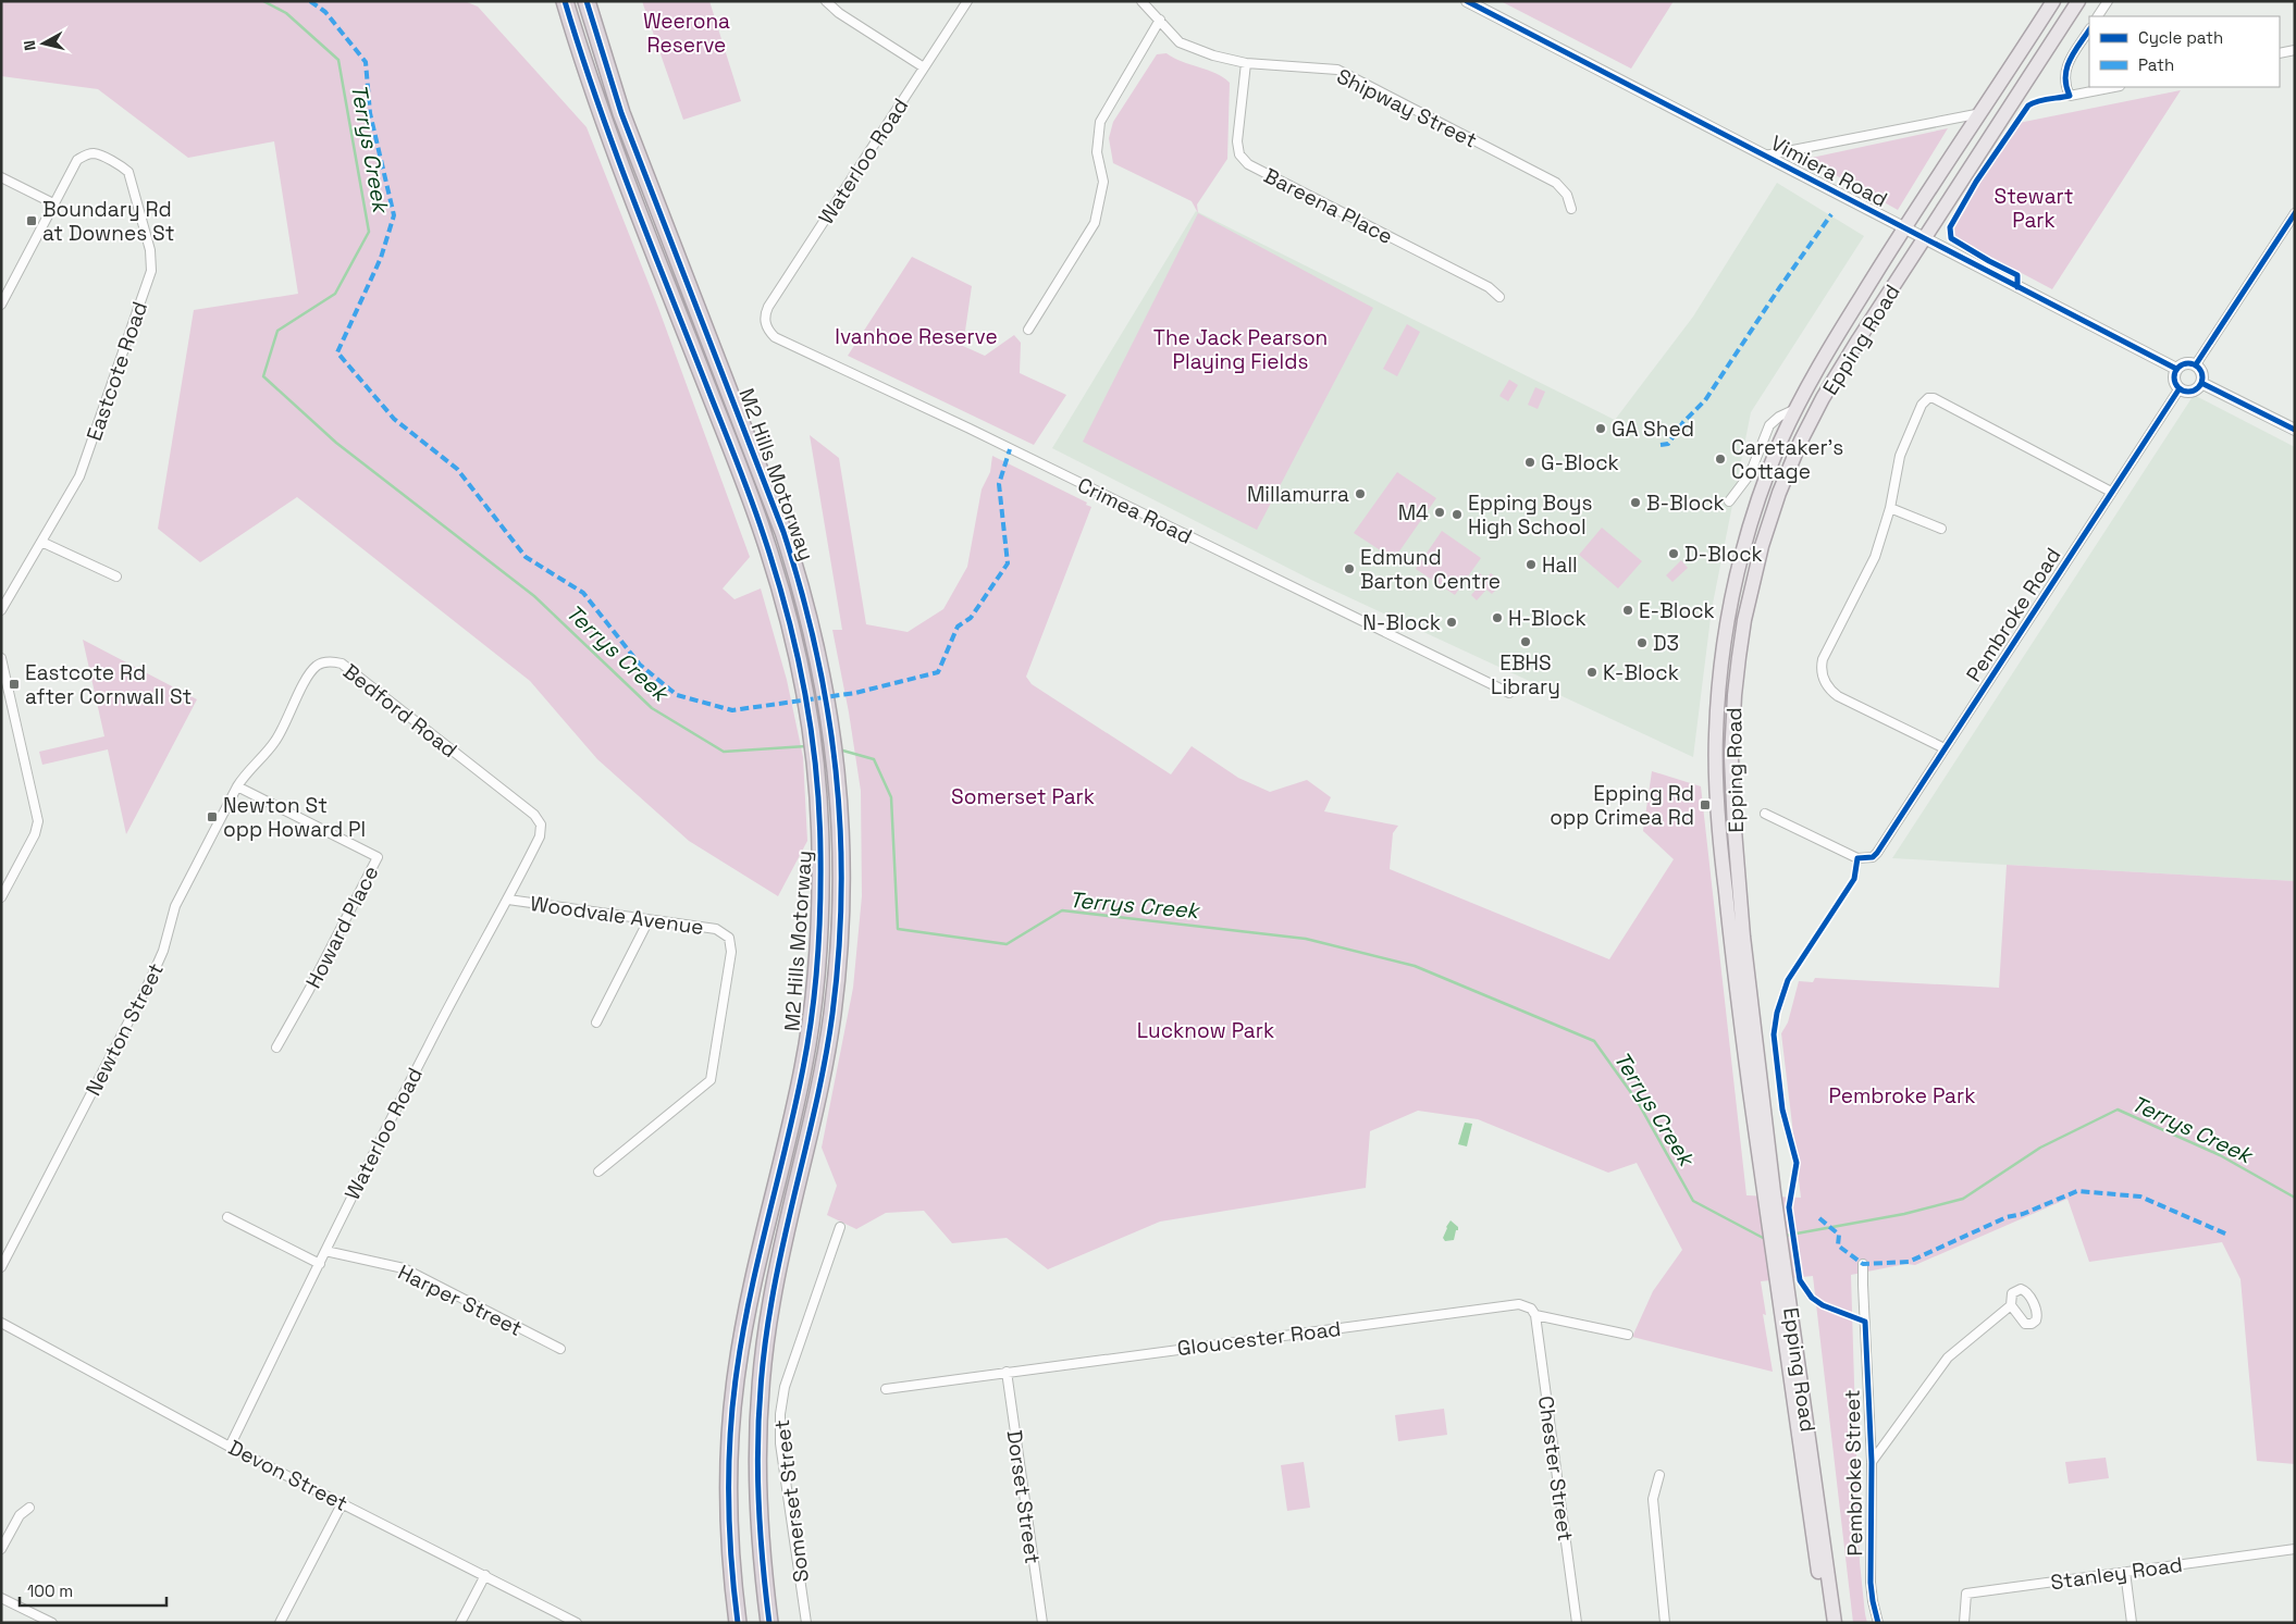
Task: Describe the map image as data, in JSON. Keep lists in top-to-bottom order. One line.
{"streets":{"highway":["M2 Hills Motorway"],"main road":["Epping Road"],"street":["Shipway Street","Waterloo Road","Vimiera Road","Bareena Place","Eastcote Road","Crimea Road","Pembroke Road","Bedford Road","Woodvale Avenue","Howard Place","Newton Street","Harper Street","Gloucester Road","Chester Street","Pembroke Street","Devon Street","Dorset Street","Somerset Street","Stanley Road"]},"crossings":[["Shipway Street","Bareena Place"],["Waterloo Road","Crimea Road"],["Waterloo Road","Bedford Road"],["Waterloo Road","Woodvale Avenue"],["Waterloo Road","Harper Street"],["Waterloo Road","Devon Street"],["Vimiera Road","Epping Road"],["Vimiera Road","Pembroke Road"],["Bedford Road","Howard Place"],["Bedford Road","Newton Street"],["Howard Place","Newton Street"],["Gloucester Road","Chester Street"],["Gloucester Road","Dorset Street"]],"water":["Terrys Creek"],"parks":["Weerona Reserve","Stewart Park","Ivanhoe Reserve","The Jack Pearson Playing Fields","Somerset Park","Lucknow Park","Pembroke Park"],"places":{"transit":["Boundary Rd at Downes St","Eastcote Rd after Cornwall St","Epping Rd opp Crimea Rd","Newton St opp Howard Pl"],"other":["GA Shed","Caretaker's Cottage","G-Block","Millamurra","B-Block","M4","Epping Boys High School","D-Block","Hall","Edmund Barton Centre","E-Block","H-Block","N-Block","EBHS Library","D3","K-Block"]},"legend":["Cycle path","Path"],"scale_bar":"100 m","north":"left"}
